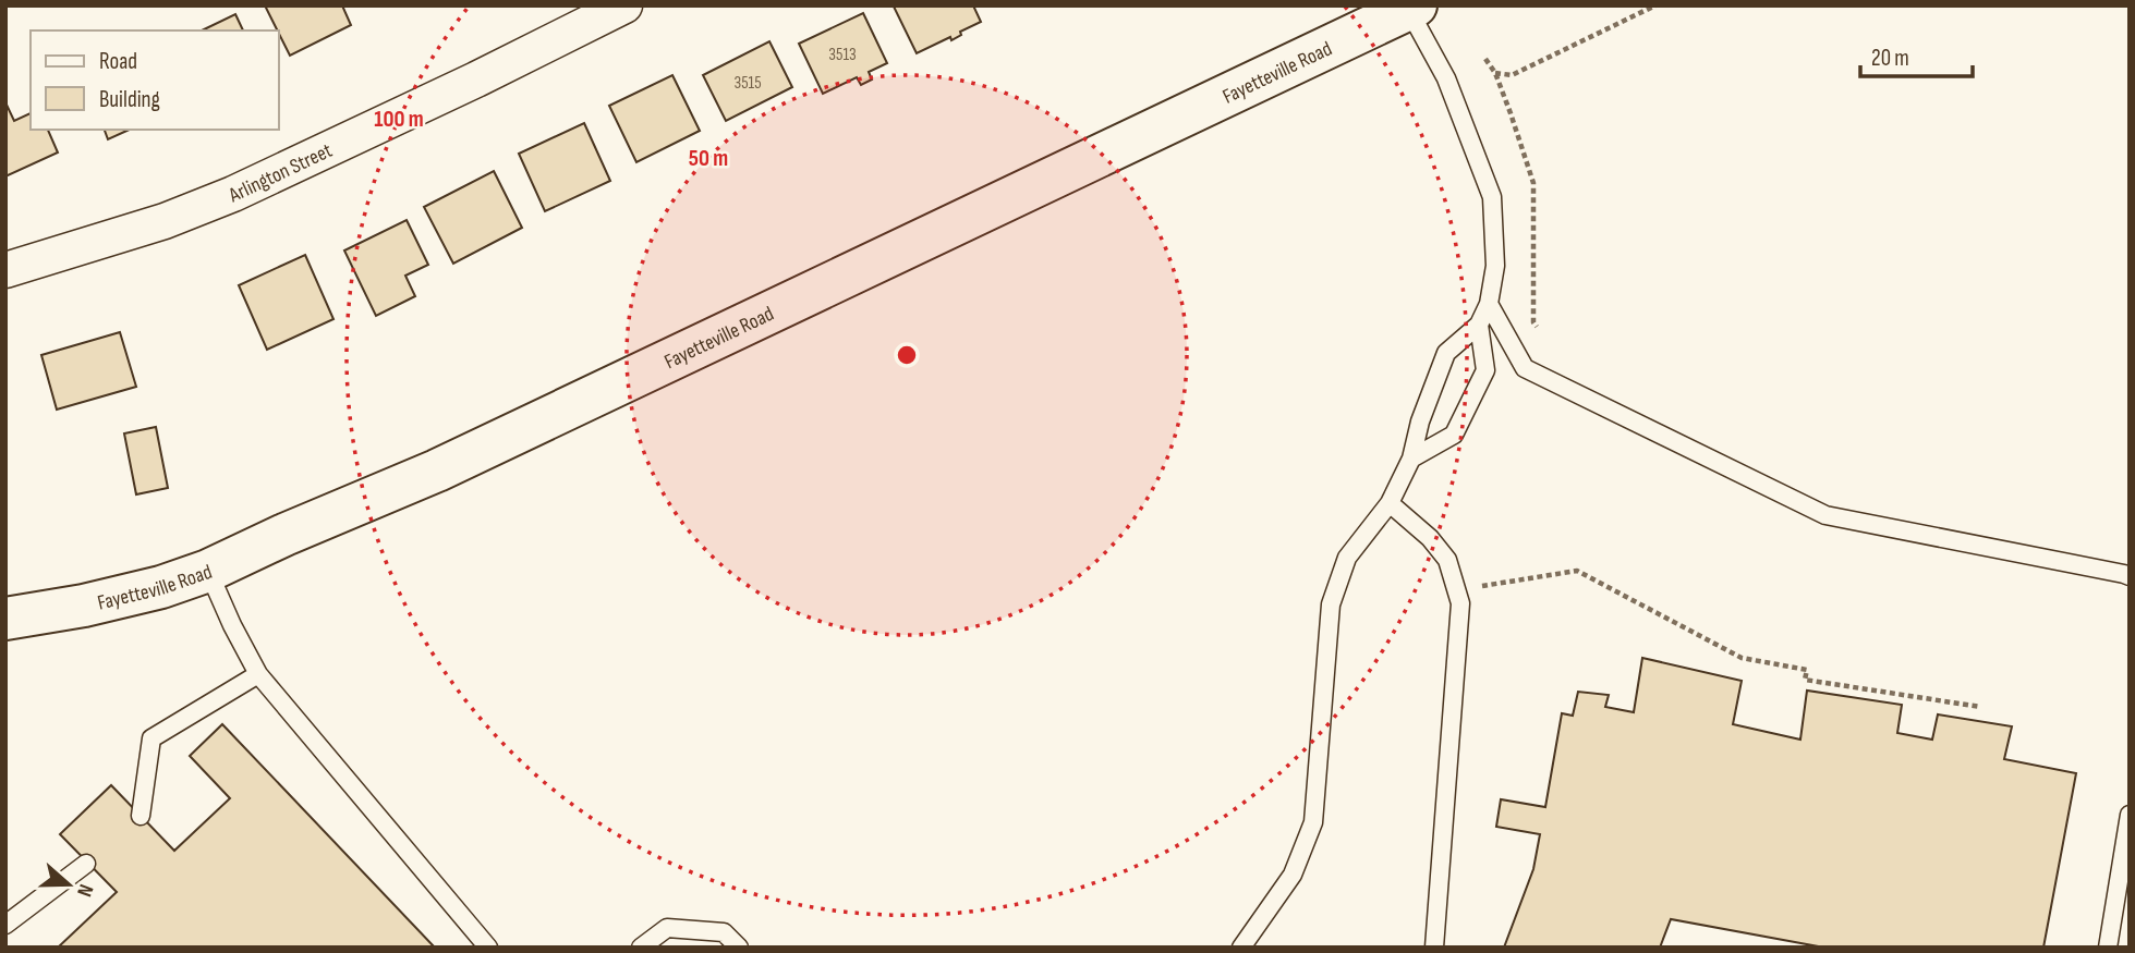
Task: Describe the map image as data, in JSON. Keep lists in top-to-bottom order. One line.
{"streets":{"main road":["Fayetteville Road"],"street":["Arlington Street"]},"house_numbers":["3513","3515"],"legend":["Road","Building"],"scale_bar":"20 m","north":"right","rings":["100 m","50 m"]}
